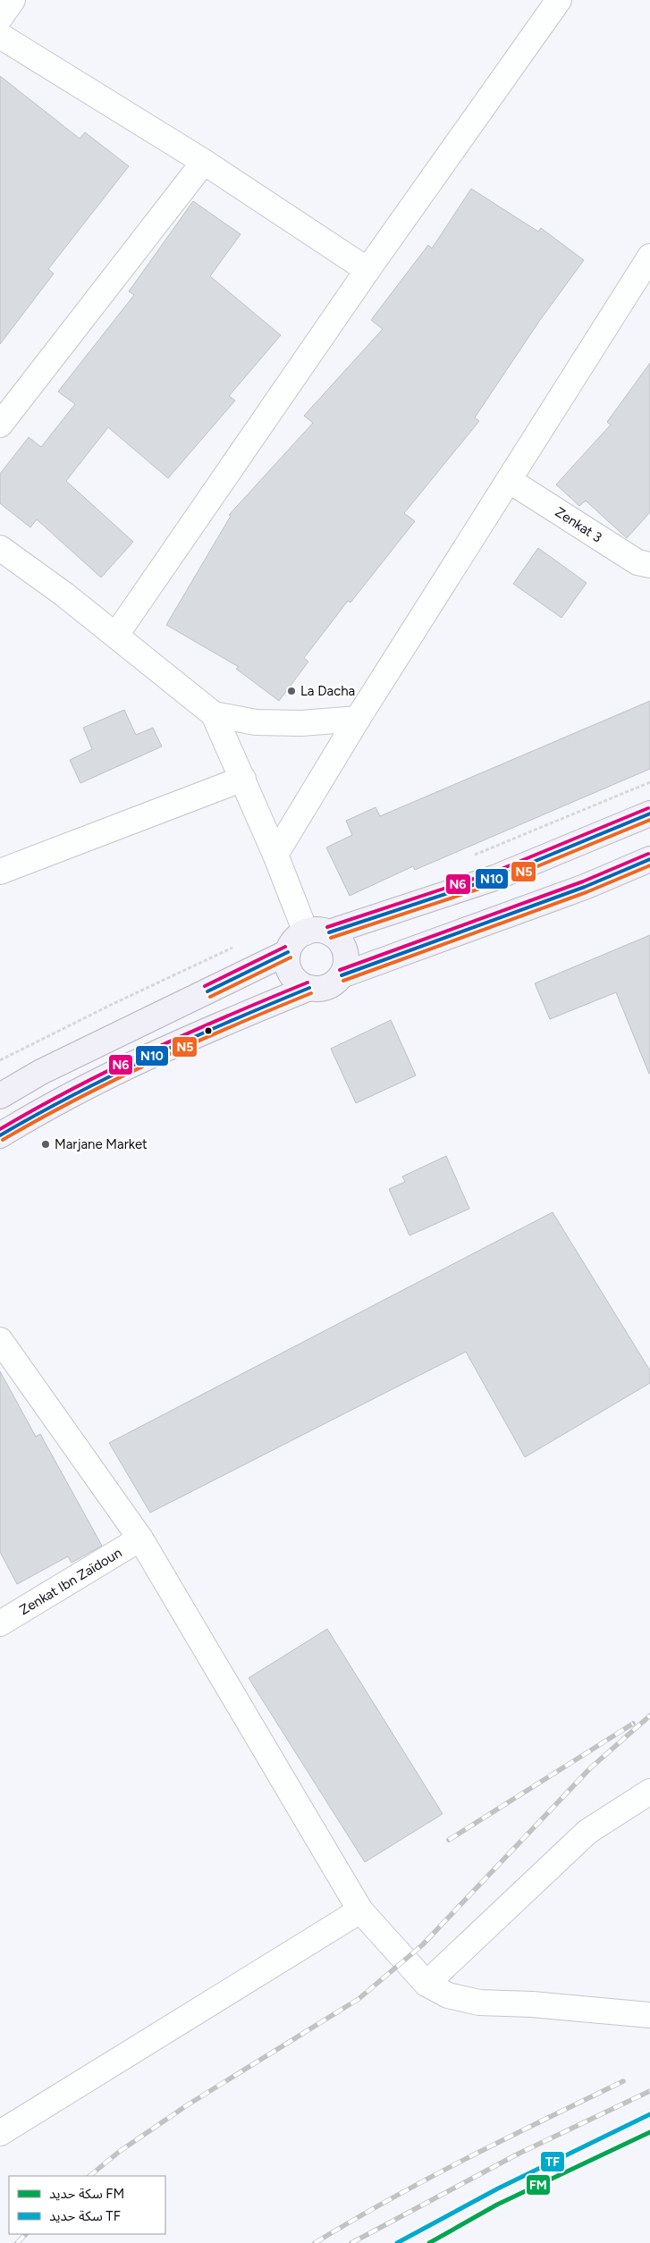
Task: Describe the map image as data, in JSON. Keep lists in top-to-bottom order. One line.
{"streets":{"street":["Zenkat 3","Zenkat Ibn Zaïdoun"]},"places":["La Dacha","Marjane Market"],"lines":["transit line N6","transit line N10","transit line N5","rail line TF","rail line FM"],"legend":["سكة حديد FM","سكة حديد TF"]}
